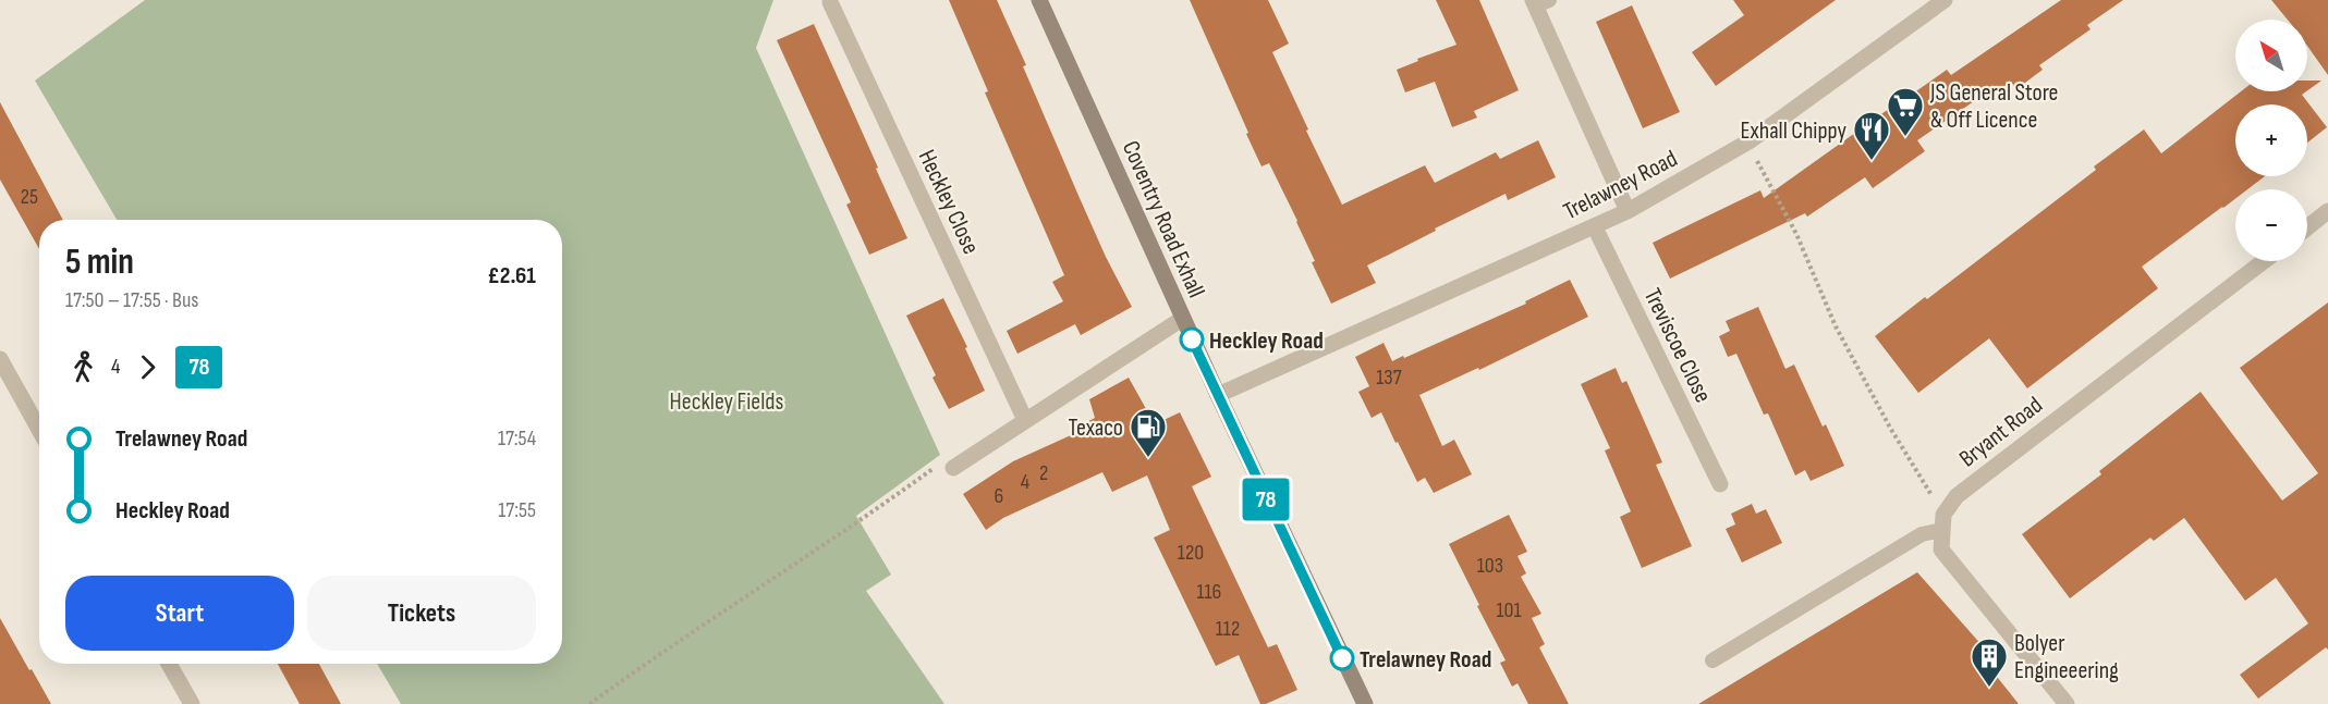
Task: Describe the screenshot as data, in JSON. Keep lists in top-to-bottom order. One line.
{"streets":{"main road":["Coventry Road Exhall"],"street":["Trelawney Road","Heckley Close","Treviscoe Close","Bryant Road"]},"crossings":[["Trelawney Road","Coventry Road Exhall"],["Trelawney Road","Treviscoe Close"]],"parks":["Heckley Fields"],"places":{"supermarket":["JS General Store & Off Licence"],"restaurant":["Exhall Chippy"],"other":["Heckley Road","Trelawney Road"],"fuel station":["Texaco"],"building":["Bolyer Engineeering"]},"lines":["bus line 78"],"house_numbers":["25","137","2","4","6","120","103","116","101","112"],"north":"top left","page":{"on_map":"78","map_buttons":["+","−"],"heading":["5 min","17:50 – 17:55 · Bus","£2.61"],"legs":["4","78"],"list":[{"name":"Trelawney Road","value":"17:54"},{"name":"Heckley Road","value":"17:55"}],"buttons":["Start","Tickets"]}}
